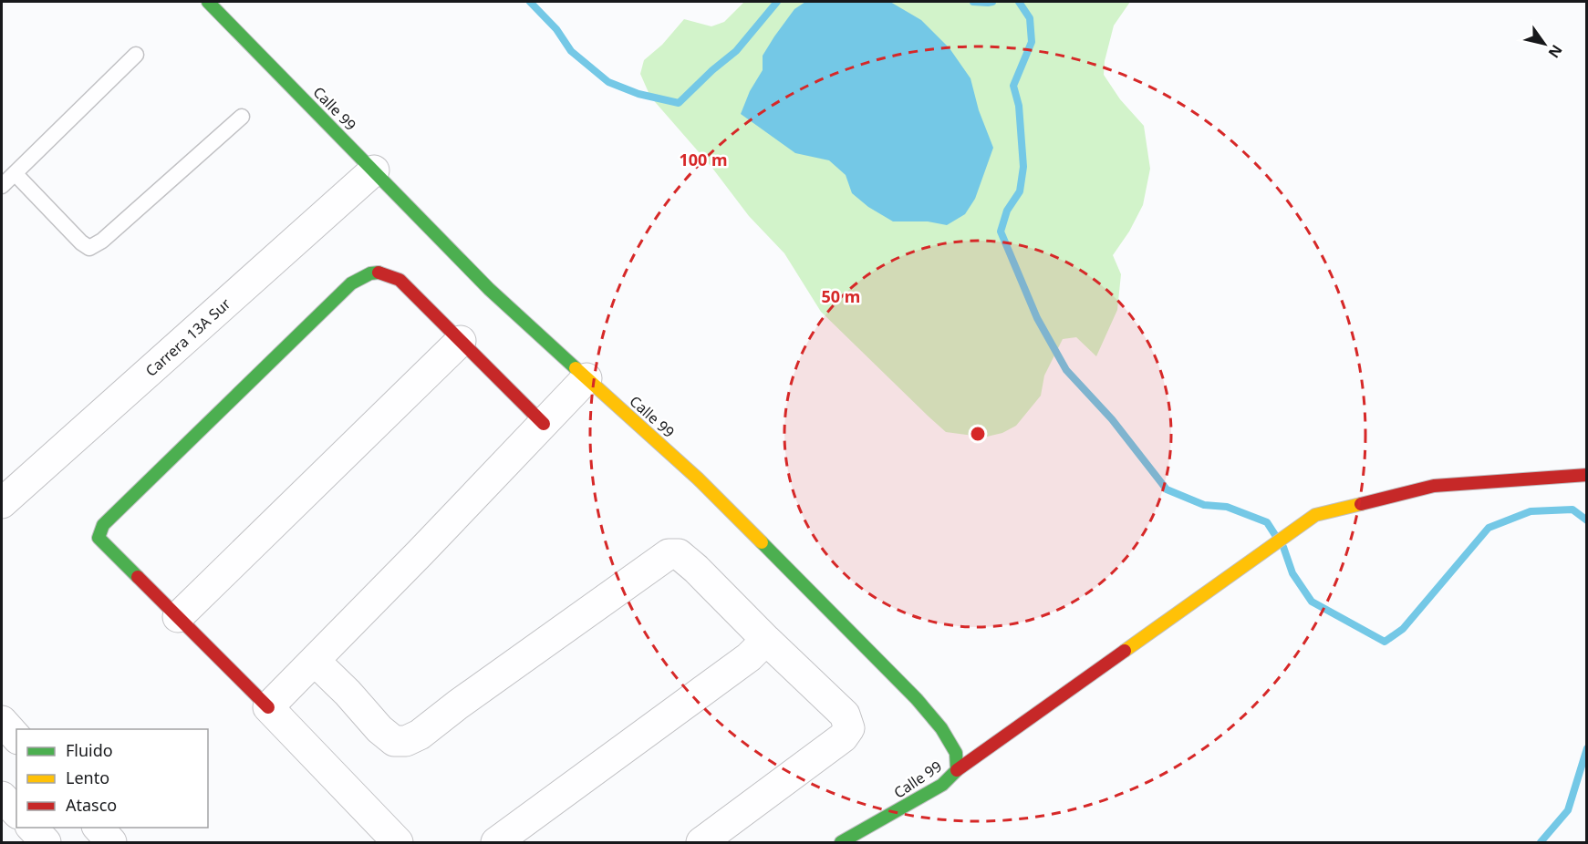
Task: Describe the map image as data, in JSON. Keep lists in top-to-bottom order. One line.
{"streets":{"street":["Calle 99","Carrera 13A Sur"]},"crossings":[["Calle 99","Carrera 13A Sur"]],"legend":["Fluido","Lento","Atasco"],"north":"bottom right","rings":["100 m","50 m"]}
